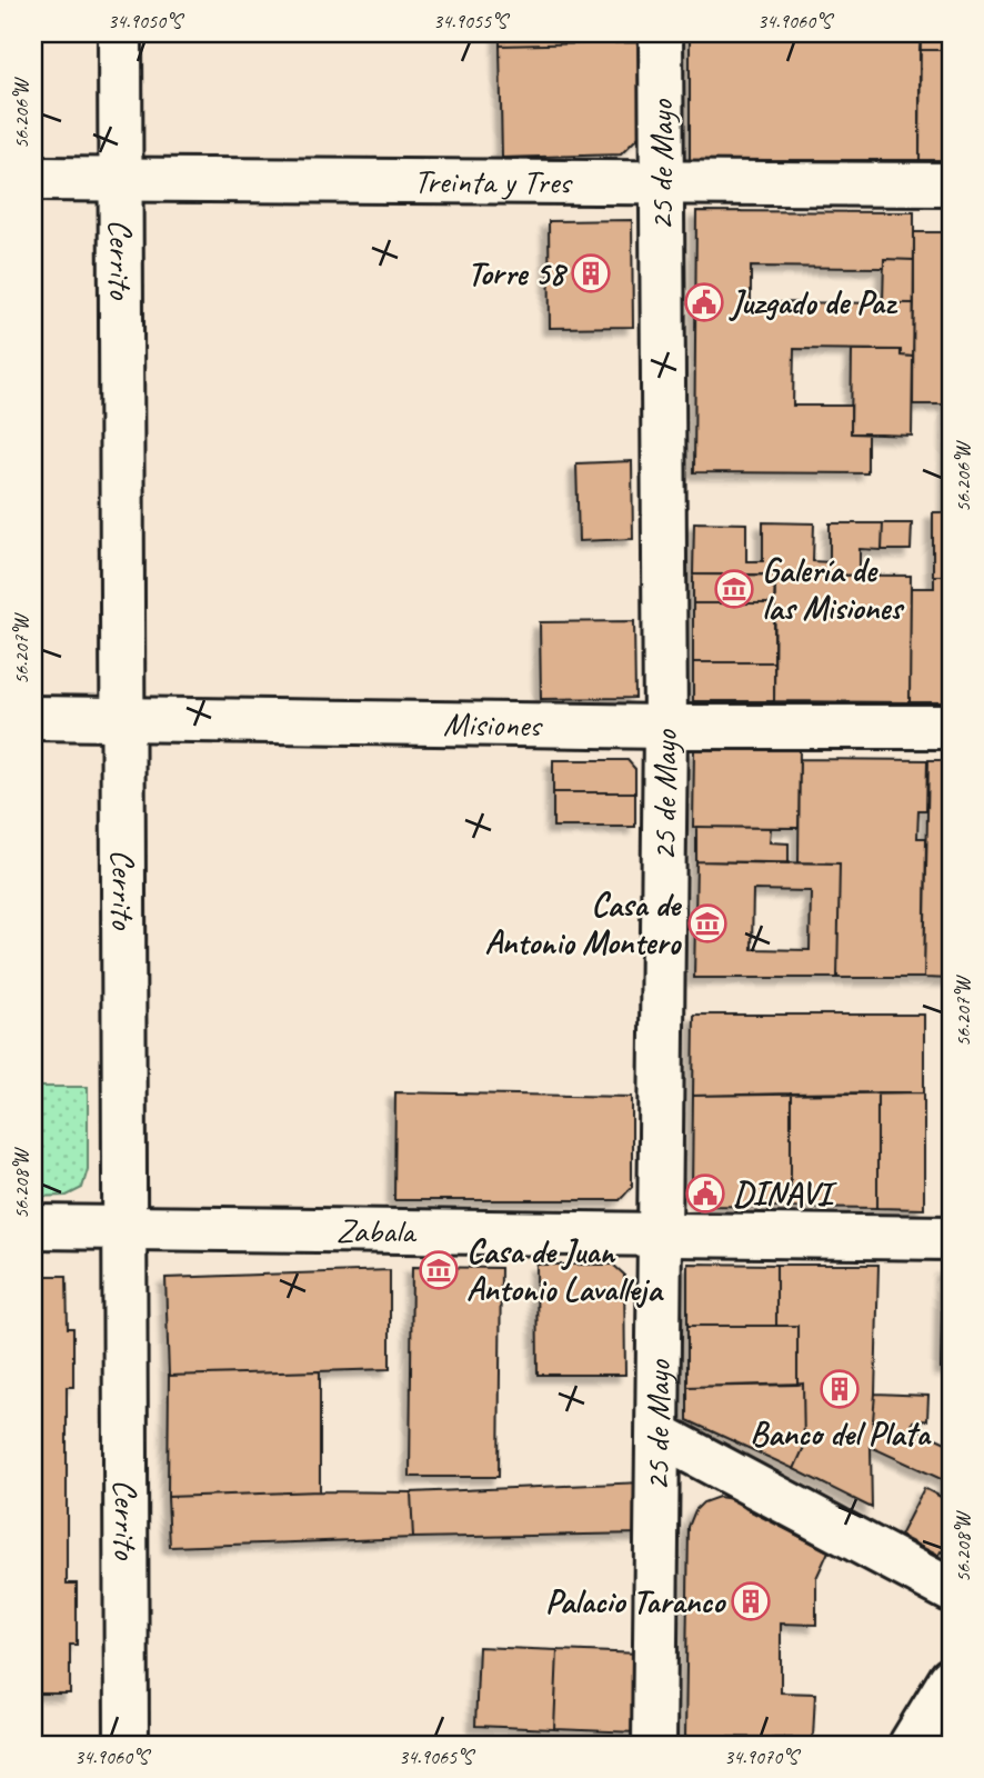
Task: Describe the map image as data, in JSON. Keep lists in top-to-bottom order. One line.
{"streets":{"street":["25 de Mayo","Treinta y Tres","Cerrito","Misiones","Zabala"]},"crossings":[["25 de Mayo","Treinta y Tres"],["25 de Mayo","Misiones"],["25 de Mayo","Zabala"],["Treinta y Tres","Cerrito"],["Cerrito","Misiones"],["Cerrito","Zabala"]],"places":{"building":["Torre 58","Banco del Plata","Palacio Taranco"],"public building":["Juzgado de Paz","DINAVI"],"museum":["Galería de las Misiones","Casa de Antonio Montero","Casa de Juan Antonio Lavalleja"]},"coordinates":["34.9050°S","34.9055°S","34.9060°S","56.206°W","56.207°W","56.208°W","34.9065°S","34.9070°S"]}
